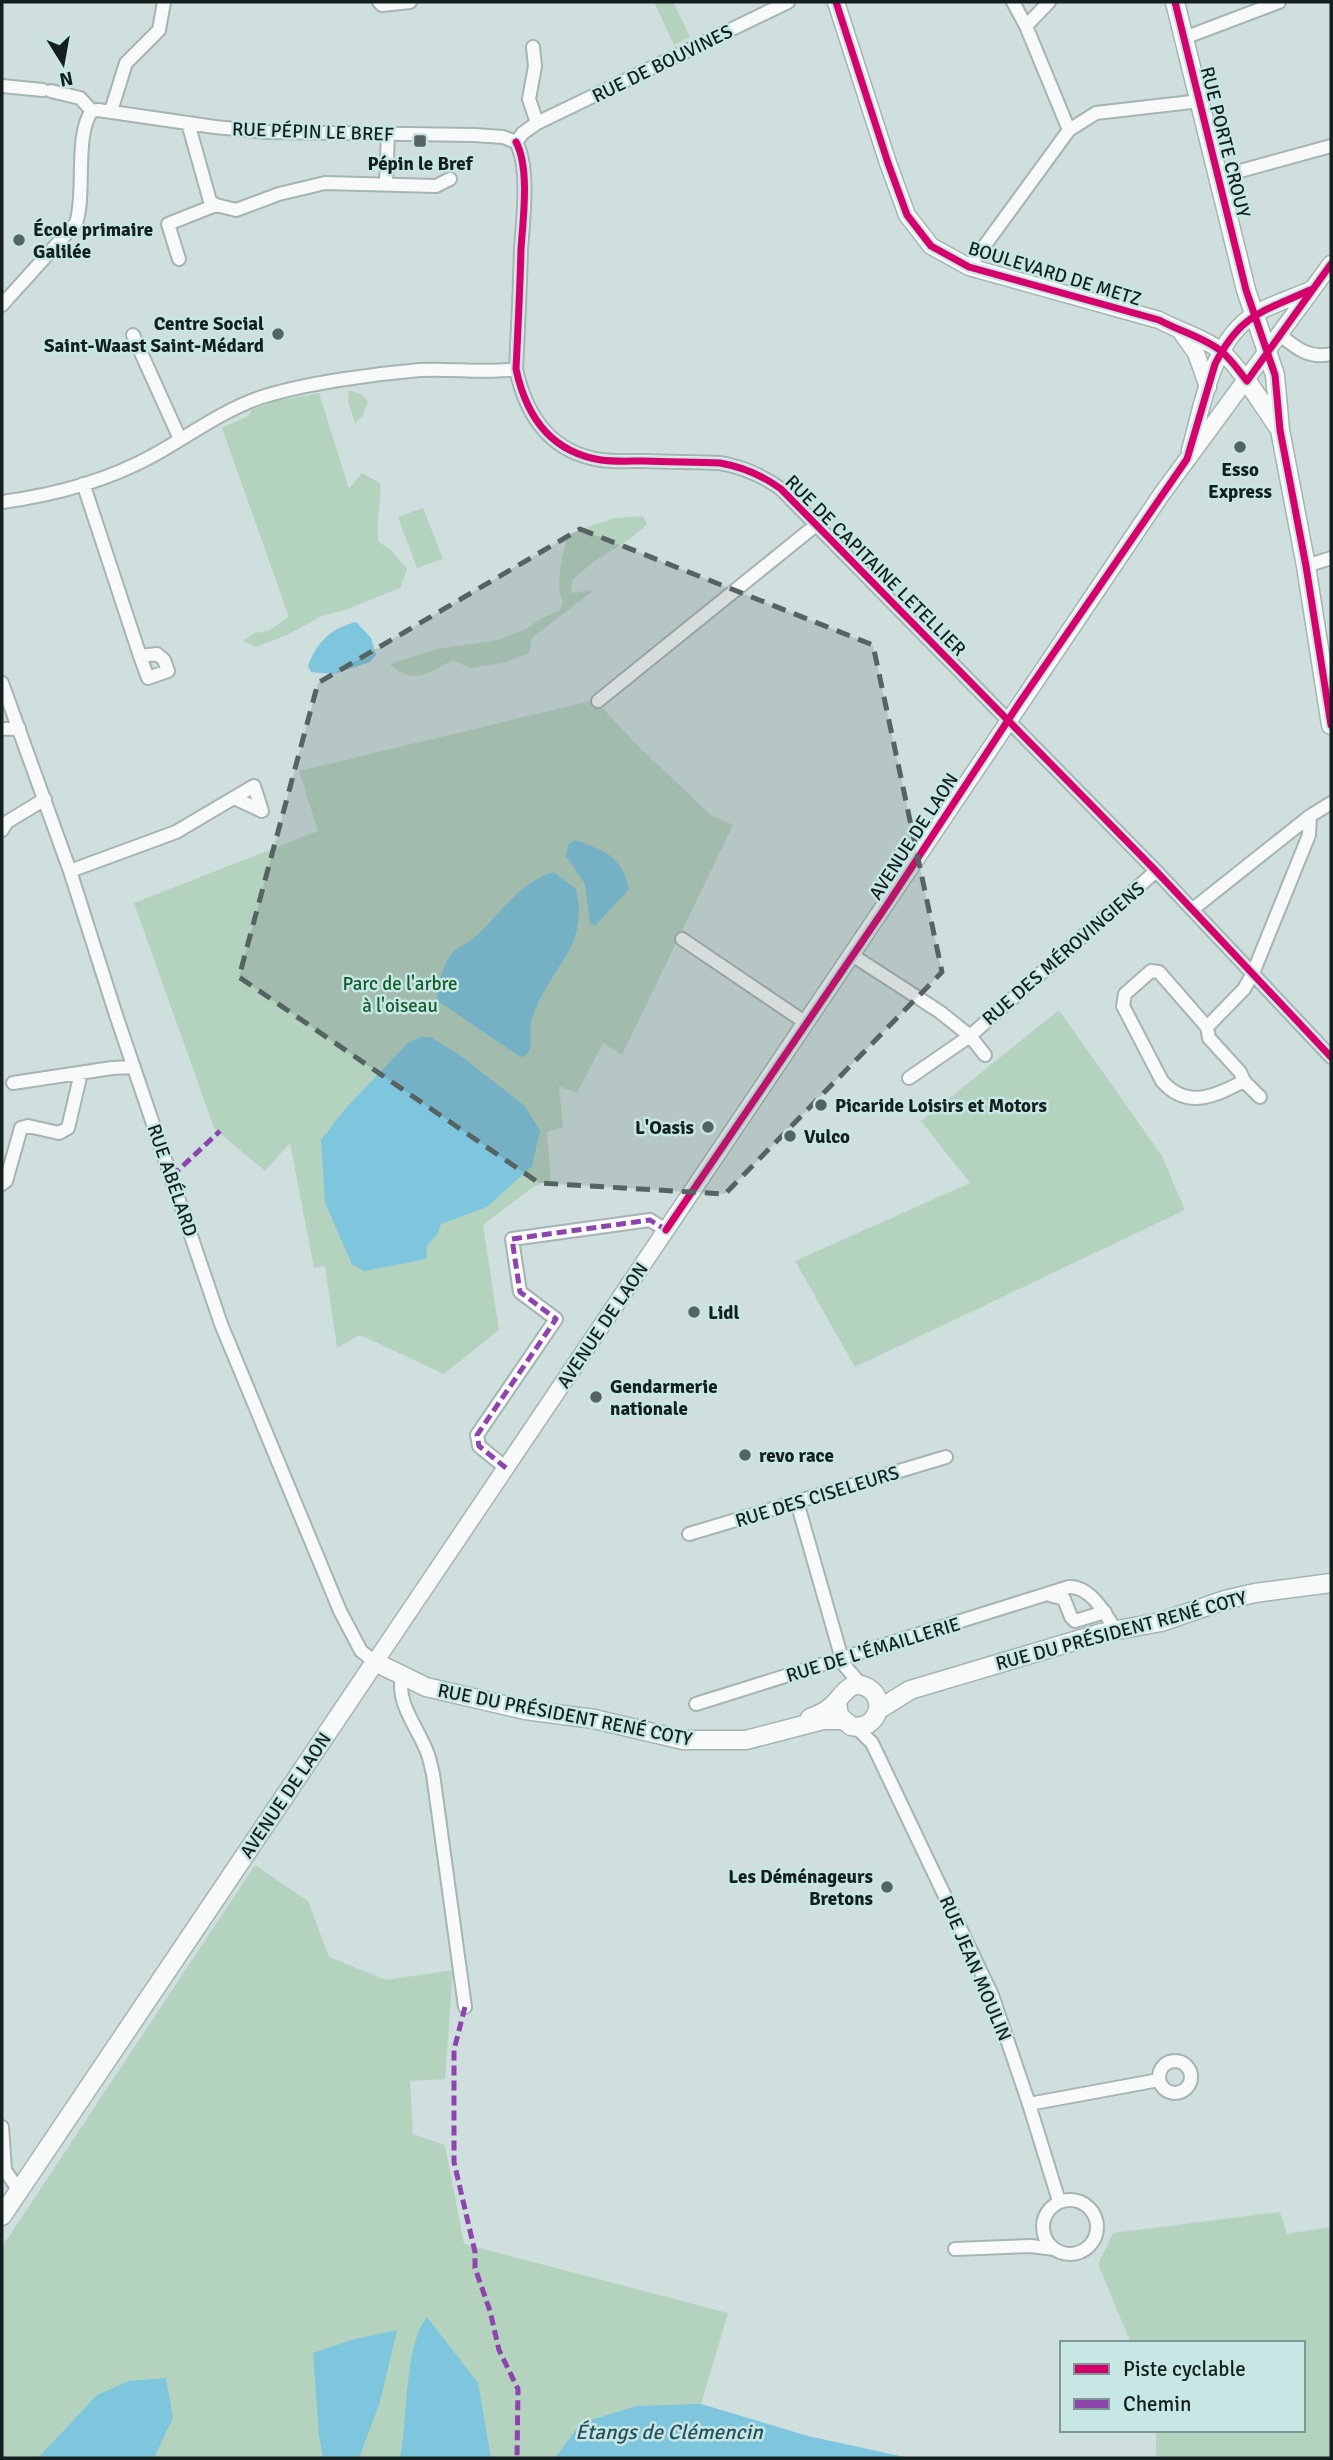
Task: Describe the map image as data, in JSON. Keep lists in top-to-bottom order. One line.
{"streets":{"main road":["RUE PORTE CROUY","BOULEVARD DE METZ","AVENUE DE LAON","RUE DU PRÉSIDENT RENÉ COTY"],"street":["RUE DE BOUVINES","RUE PÉPIN LE BREF","RUE DE CAPITAINE LETELLIER","RUE DES MÉROVINGIENS","RUE ABÉLARD","RUE DES CISELEURS","RUE DE L'ÉMAILLERIE","RUE JEAN MOULIN"]},"crossings":[["RUE PÉPIN LE BREF","RUE DE CAPITAINE LETELLIER"],["RUE DE CAPITAINE LETELLIER","AVENUE DE LAON"],["RUE DE CAPITAINE LETELLIER","RUE DES MÉROVINGIENS"],["AVENUE DE LAON","RUE DES MÉROVINGIENS"],["AVENUE DE LAON","RUE ABÉLARD"],["AVENUE DE LAON","RUE DU PRÉSIDENT RENÉ COTY"],["RUE ABÉLARD","RUE DU PRÉSIDENT RENÉ COTY"],["RUE DU PRÉSIDENT RENÉ COTY","RUE DE L'ÉMAILLERIE"],["RUE DU PRÉSIDENT RENÉ COTY","RUE JEAN MOULIN"],["RUE DE L'ÉMAILLERIE","RUE JEAN MOULIN"]],"water":["Étangs de Clémencin"],"parks":["Parc de l'arbre à l'oiseau"],"places":{"transit":["Pépin le Bref"],"other":["École primaire Galilée","Centre Social Saint-Waast Saint-Médard","Esso Express","Picaride Loisirs et Motors","L'Oasis","Vulco","Lidl","Gendarmerie nationale","revo race","Les Déménageurs Bretons"]},"legend":["Piste cyclable","Chemin"],"north":"bottom"}
